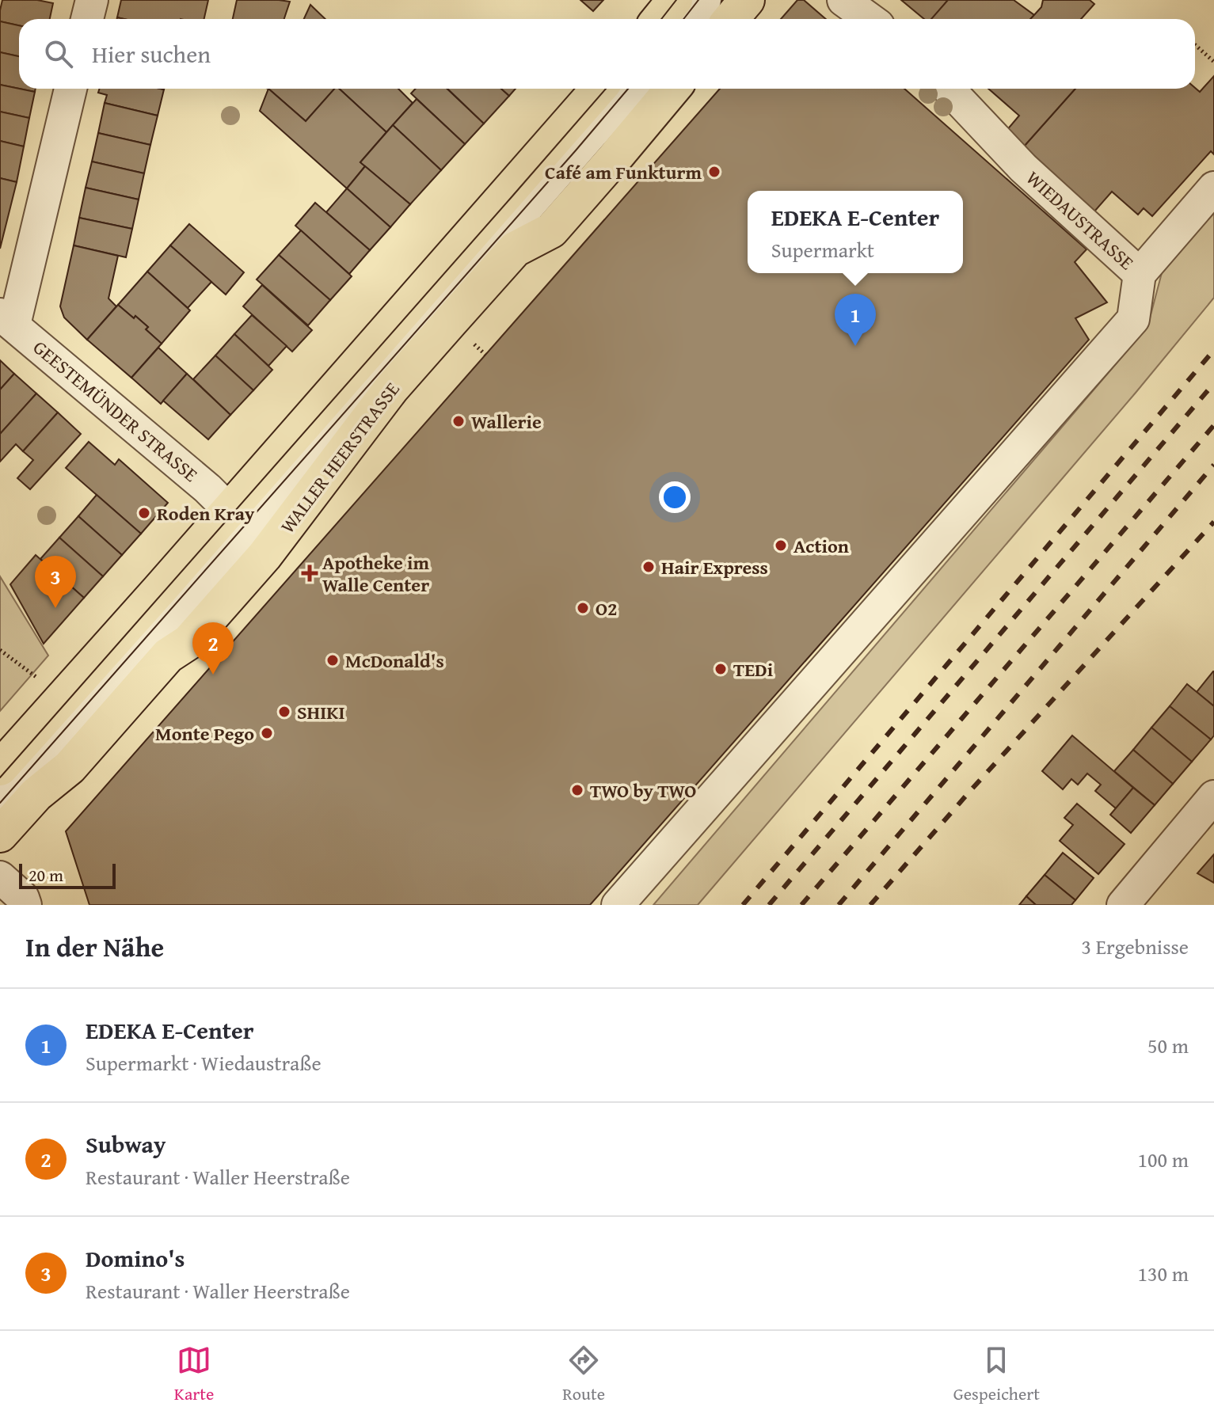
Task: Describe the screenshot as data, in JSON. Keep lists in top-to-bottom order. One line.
{"streets":{"main road":["WALLER HEERSTRASSE"],"street":["WIEDAUSTRASSE","GEESTEMÜNDER STRASSE"]},"places":{"other":["Café am Funkturm","Wallerie","Roden Kray","Action","Hair Express","O2","McDonald's","TEDi","SHIKI","Monte Pego","TWO by TWO"],"health":["Apotheke im Walle Center"]},"scale_bar":"20 m","page":{"search":"Hier suchen","popup":["EDEKA E-Center","Supermarkt"],"pins":["1","3","2"],"scale":"20 m","heading":["In der Nähe","3 Ergebnisse"],"list":[{"mark":"1","name":"EDEKA E-Center","note":"Supermarkt · Wiedaustraße","value":"50 m"},{"mark":"2","name":"Subway","note":"Restaurant · Waller Heerstraße","value":"100 m"},{"mark":"3","name":"Domino's","note":"Restaurant · Waller Heerstraße","value":"130 m"}],"nav":["Karte","Route","Gespeichert"]}}
